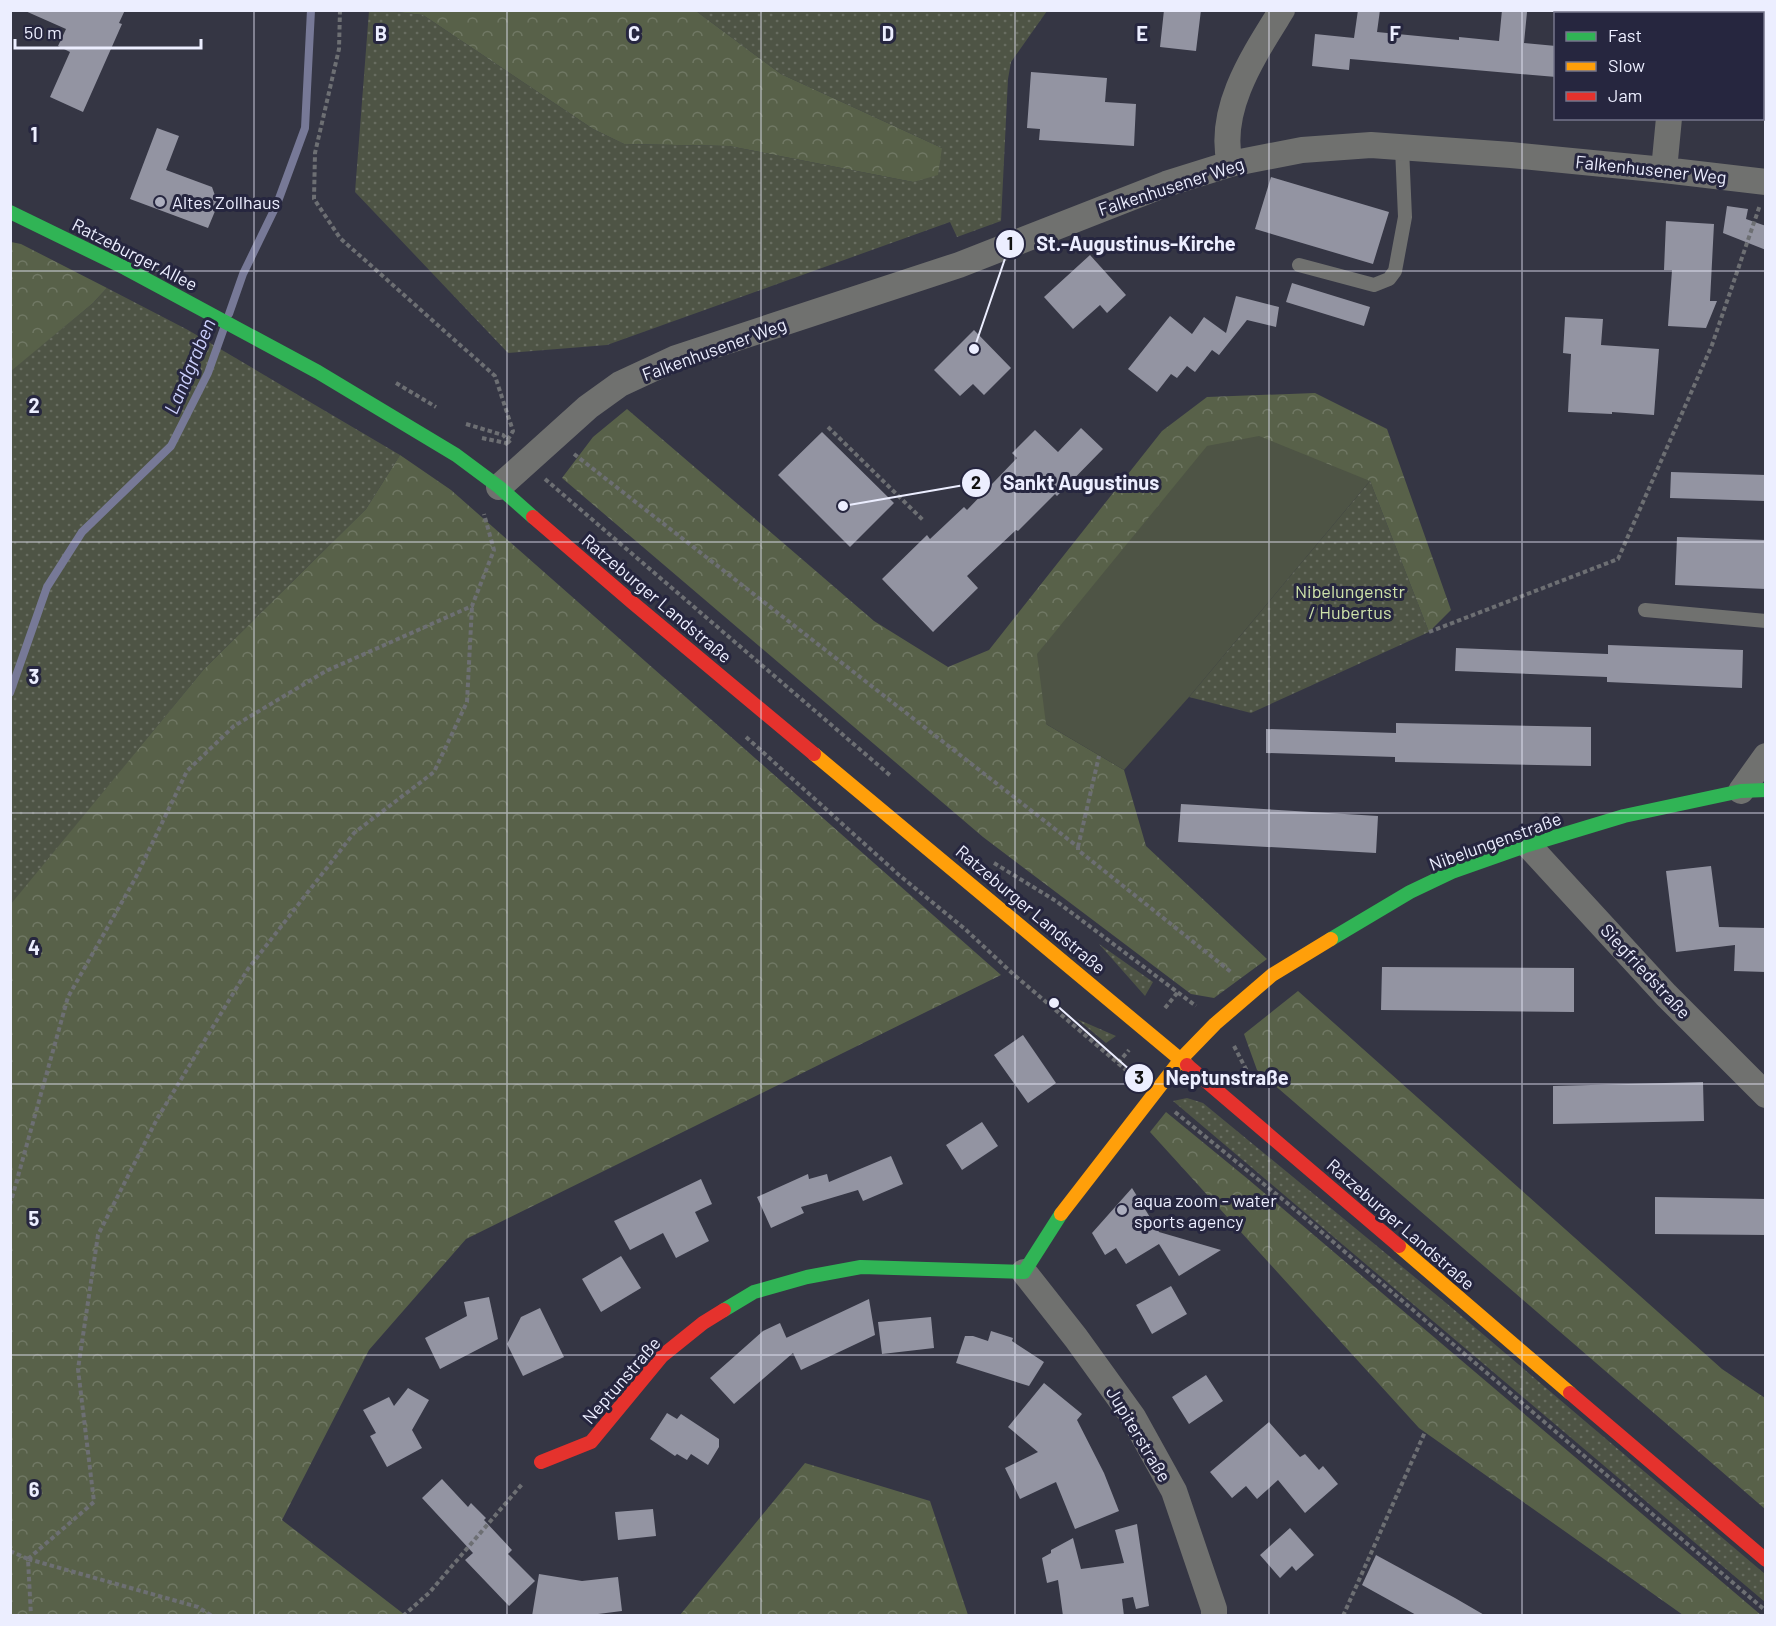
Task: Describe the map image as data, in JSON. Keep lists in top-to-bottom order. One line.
{"streets":{"main road":["Ratzeburger Allee","Ratzeburger Landstraße","Nibelungenstraße","Neptunstraße"],"street":["Falkenhusener Weg","Siegfriedstraße","Jupiterstraße"]},"crossings":[["Falkenhusener Weg","Ratzeburger Landstraße"],["Ratzeburger Allee","Ratzeburger Landstraße"],["Ratzeburger Landstraße","Nibelungenstraße"],["Nibelungenstraße","Siegfriedstraße"],["Neptunstraße","Jupiterstraße"]],"water":["Landgraben"],"parks":["Nibelungenstr / Hubertus"],"places":["Altes Zollhaus","St.-Augustinus-Kirche","Sankt Augustinus","Neptunstraße","aqua zoom - water sports agency"],"legend":["Fast","Slow","Jam"],"scale_bar":"50 m","grid":{"columns":["B","C","D","E","F"],"rows":["1","2","3","4","5","6"]}}
